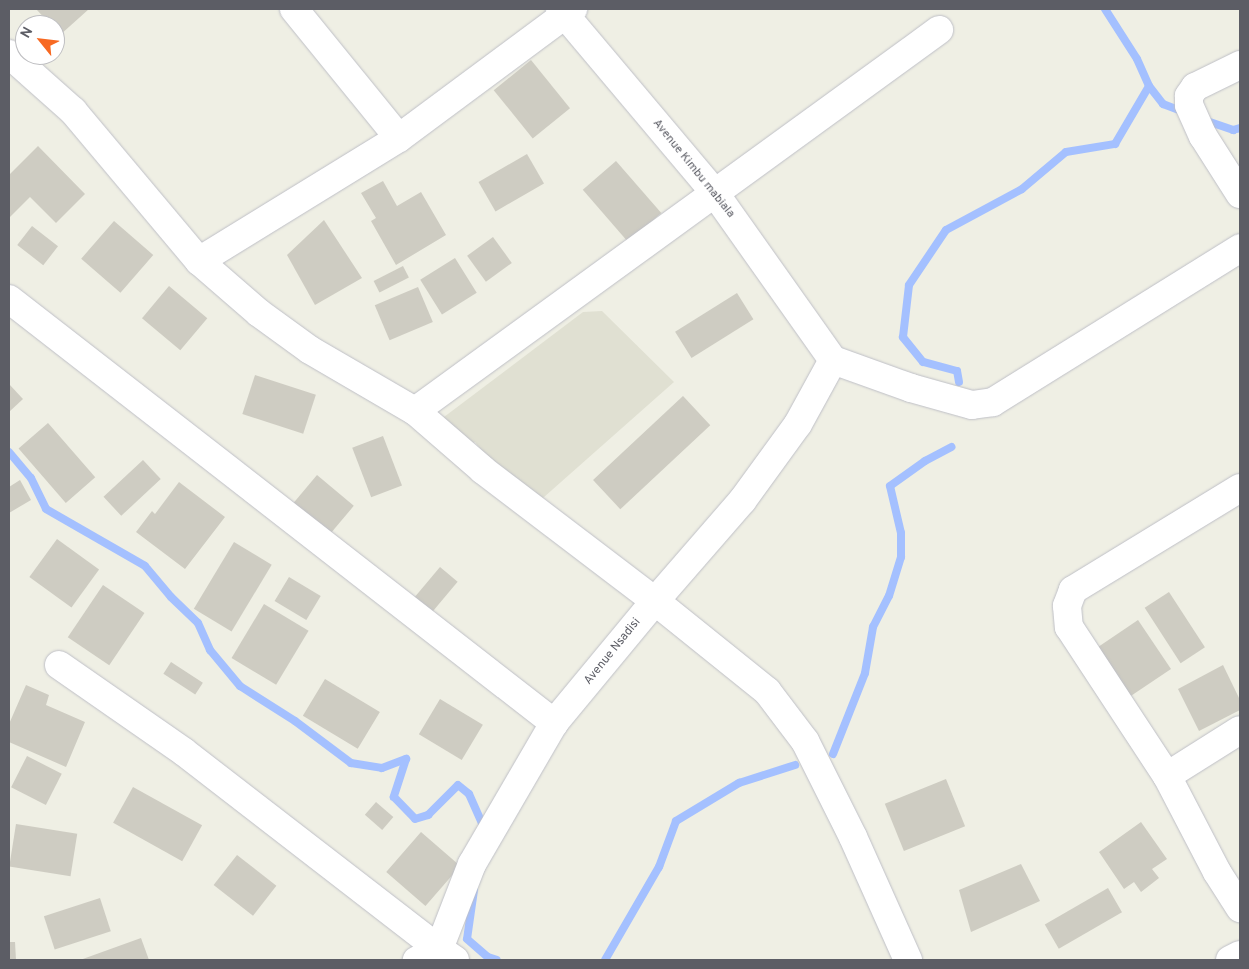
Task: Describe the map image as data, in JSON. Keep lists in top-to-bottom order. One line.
{"streets":{"street":["Avenue Kimbu mabiala","Avenue Nsadisi"]},"crossings":[["Avenue Kimbu mabiala","Avenue Nsadisi"]],"north":"top left"}
